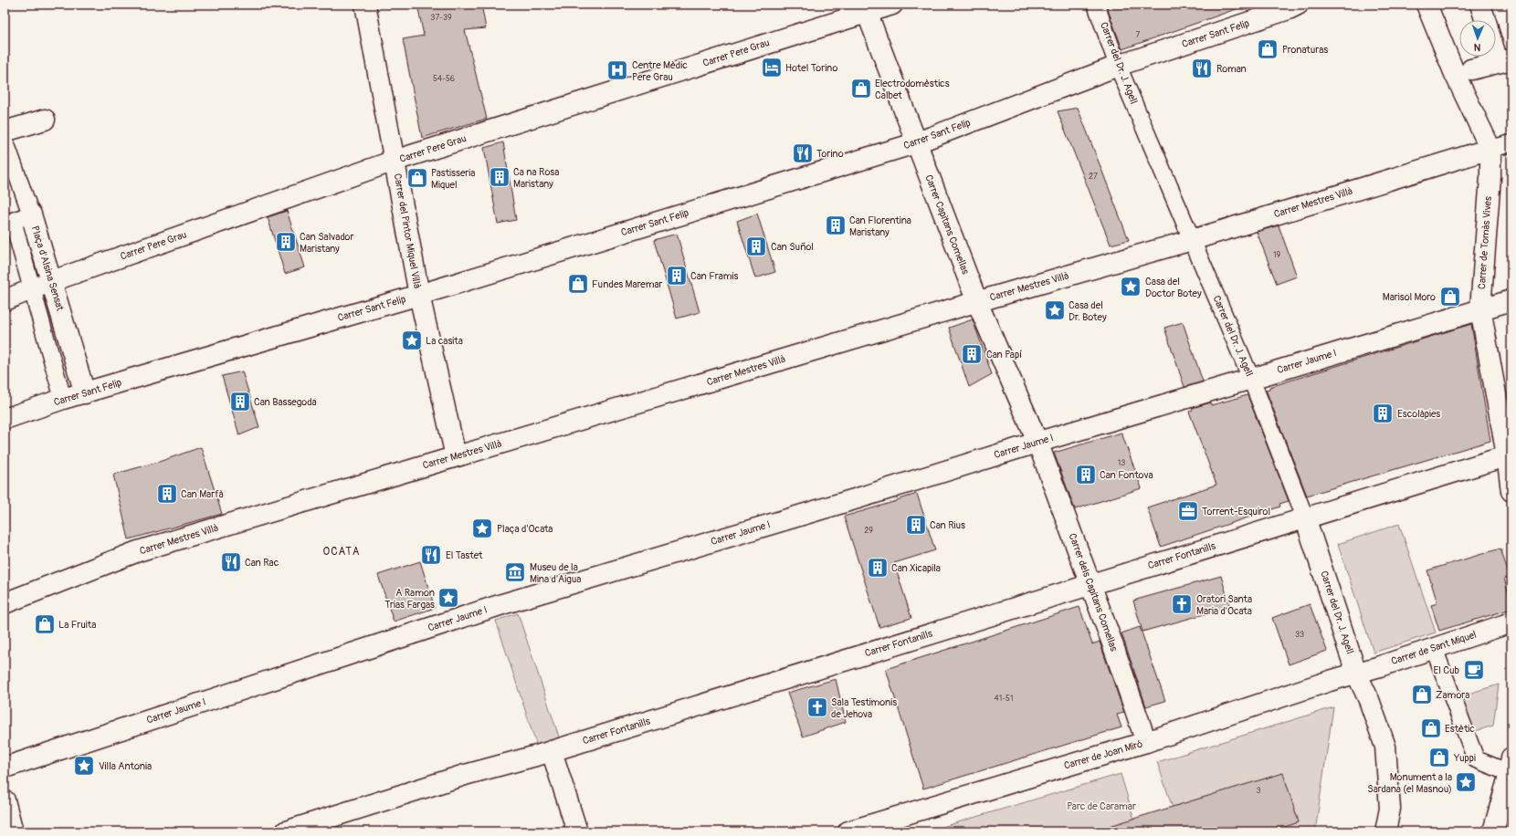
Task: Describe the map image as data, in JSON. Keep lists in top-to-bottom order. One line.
{"streets":{"street":["Carrer Sant Felip","Carrer Pere Grau","Carrer del Dr. J. Agell","Carrer Mestres Villà","Carrer Capitans Comellas","Carrer del Pintor Miquel Villà","Carrer de Tomàs Vives","Plaça d'Alsina Sensat","Carrer Jaume I","Carrer Fontanills","Carrer dels Capitans Comellas","Carrer de Sant Miquel","Carrer de Joan Miró"]},"crossings":[["Carrer Sant Felip","Carrer del Dr. J. Agell"],["Carrer Sant Felip","Carrer Capitans Comellas"],["Carrer Sant Felip","Carrer del Pintor Miquel Villà"],["Carrer Sant Felip","Plaça d'Alsina Sensat"],["Carrer Pere Grau","Carrer Capitans Comellas"],["Carrer Pere Grau","Carrer del Pintor Miquel Villà"],["Carrer Pere Grau","Plaça d'Alsina Sensat"],["Carrer del Dr. J. Agell","Carrer Mestres Villà"],["Carrer del Dr. J. Agell","Carrer Jaume I"],["Carrer del Dr. J. Agell","Carrer Fontanills"],["Carrer del Dr. J. Agell","Carrer de Sant Miquel"],["Carrer del Dr. J. Agell","Carrer de Joan Miró"],["Carrer Mestres Villà","Carrer Capitans Comellas"],["Carrer Mestres Villà","Carrer del Pintor Miquel Villà"],["Carrer Mestres Villà","Carrer de Tomàs Vives"],["Carrer Capitans Comellas","Carrer Jaume I"],["Carrer Capitans Comellas","Carrer dels Capitans Comellas"],["Carrer de Tomàs Vives","Carrer Jaume I"],["Carrer de Tomàs Vives","Carrer Fontanills"],["Carrer Jaume I","Carrer dels Capitans Comellas"],["Carrer Fontanills","Carrer dels Capitans Comellas"],["Carrer dels Capitans Comellas","Carrer de Joan Miró"],["Carrer de Sant Miquel","Carrer de Joan Miró"]],"districts":["OCATA"],"parks":["Parc de Caramar"],"places":{"shop":["Pronaturas","Electrodomèstics Calbet","Pastisseria Miquel","Fundes Maremar","Marisol Moro","La Fruita","Zamora","Estètic","Yuppi"],"hotel":["Hotel Torino"],"restaurant":["Roman","Torino","El Tastet","Can Rac"],"hospital":["Centre Mèdic Pere Grau"],"building":["Ca na Rosa Maristany","Can Florentina Maristany","Can Salvador Maristany","Can Suñol","Can Framis","Can Papí","Can Bassegoda","Escolàpies","Can Fontova","Can Marfà","Can Rius","Can Xicapila"],"place":["Casa del Doctor Botey","Casa del Dr. Botey","La casita","Plaça d'Ocata","A Ramon Trias Fargas","Villa Antonia","Monument a la Sardana (el Masnou)"],"office":["Torrent-Esquirol"],"museum":["Museu de la Mina d'Aigua"],"church":["Oratori Santa Maria d'Ocata","Sala Testimonis de Jehova"],"cafe":["El Cub"]},"house_numbers":["37-39","7","54-56","27","19","13","29","33","41-51","3"],"north":"bottom"}
